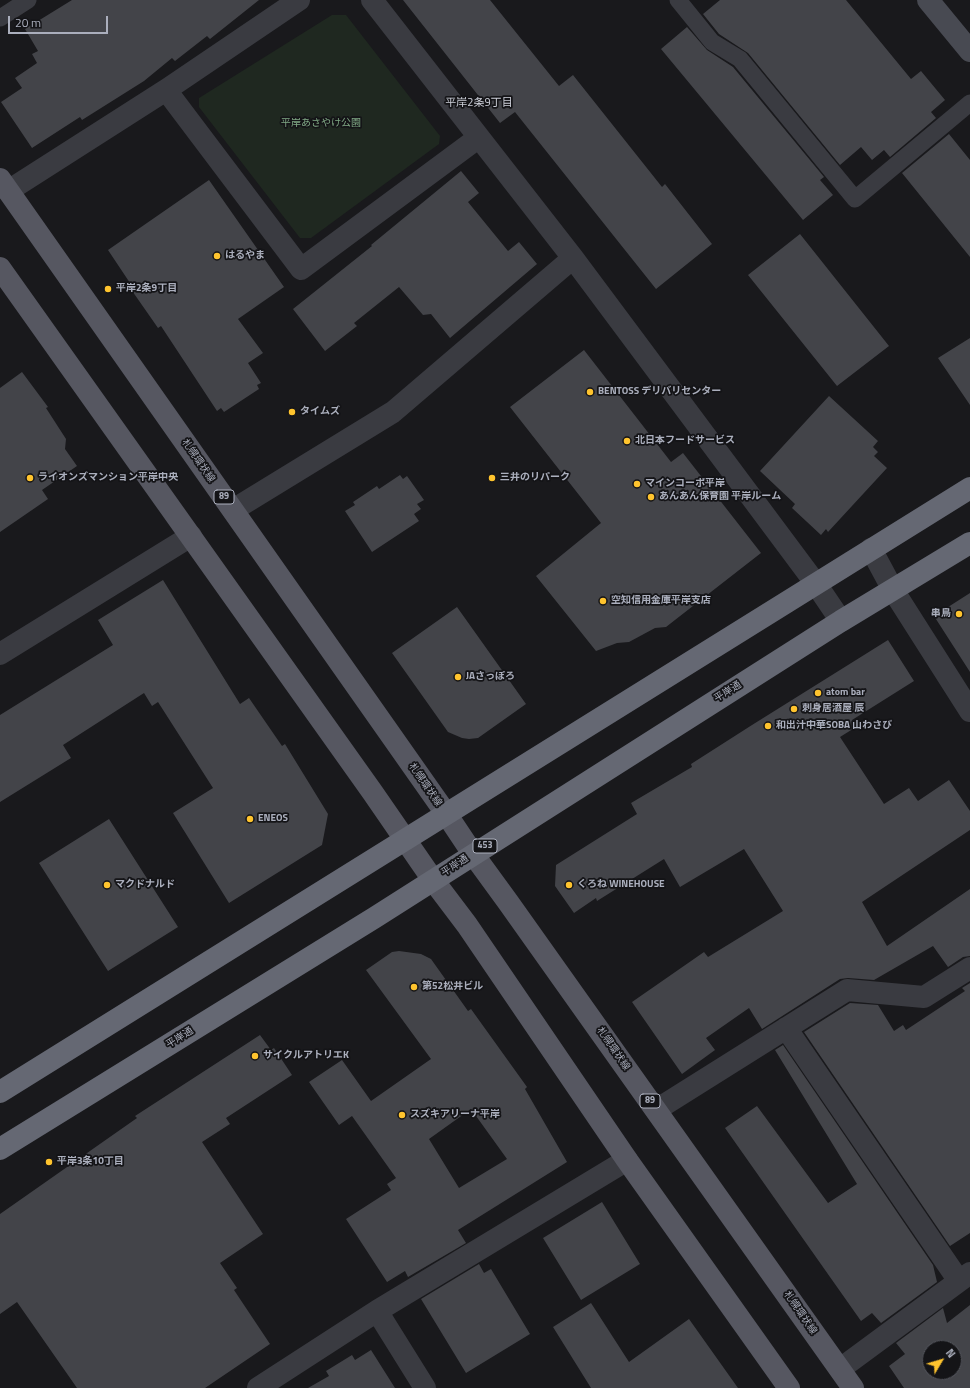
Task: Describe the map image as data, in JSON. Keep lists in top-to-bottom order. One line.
{"streets":{"highway":["平岸通","453"],"main road":["札幌環状線","89"]},"crossings":[["札幌環状線","平岸通"]],"districts":["平岸2条9丁目"],"parks":["平岸あさやけ公園"],"places":["はるやま","平岸2条9丁目","BENTOSS デリバリセンター","タイムズ","北日本フードサービス","ライオンズマンション平岸中央","三井のリパーク","マインコーポ平岸","あんあん保育園 平岸ルーム","空知信用金庫平岸支店","串鳥","JAさっぽろ","atom bar","刺身居酒屋 辰","和出汁中華SOBA 山わさび","ENEOS","マクドナルド","くろね WINEHOUSE","第52松井ビル","サイクルアトリエK","スズキアリーナ平岸","平岸3条10丁目"],"scale_bar":"20 m","north":"top right"}
